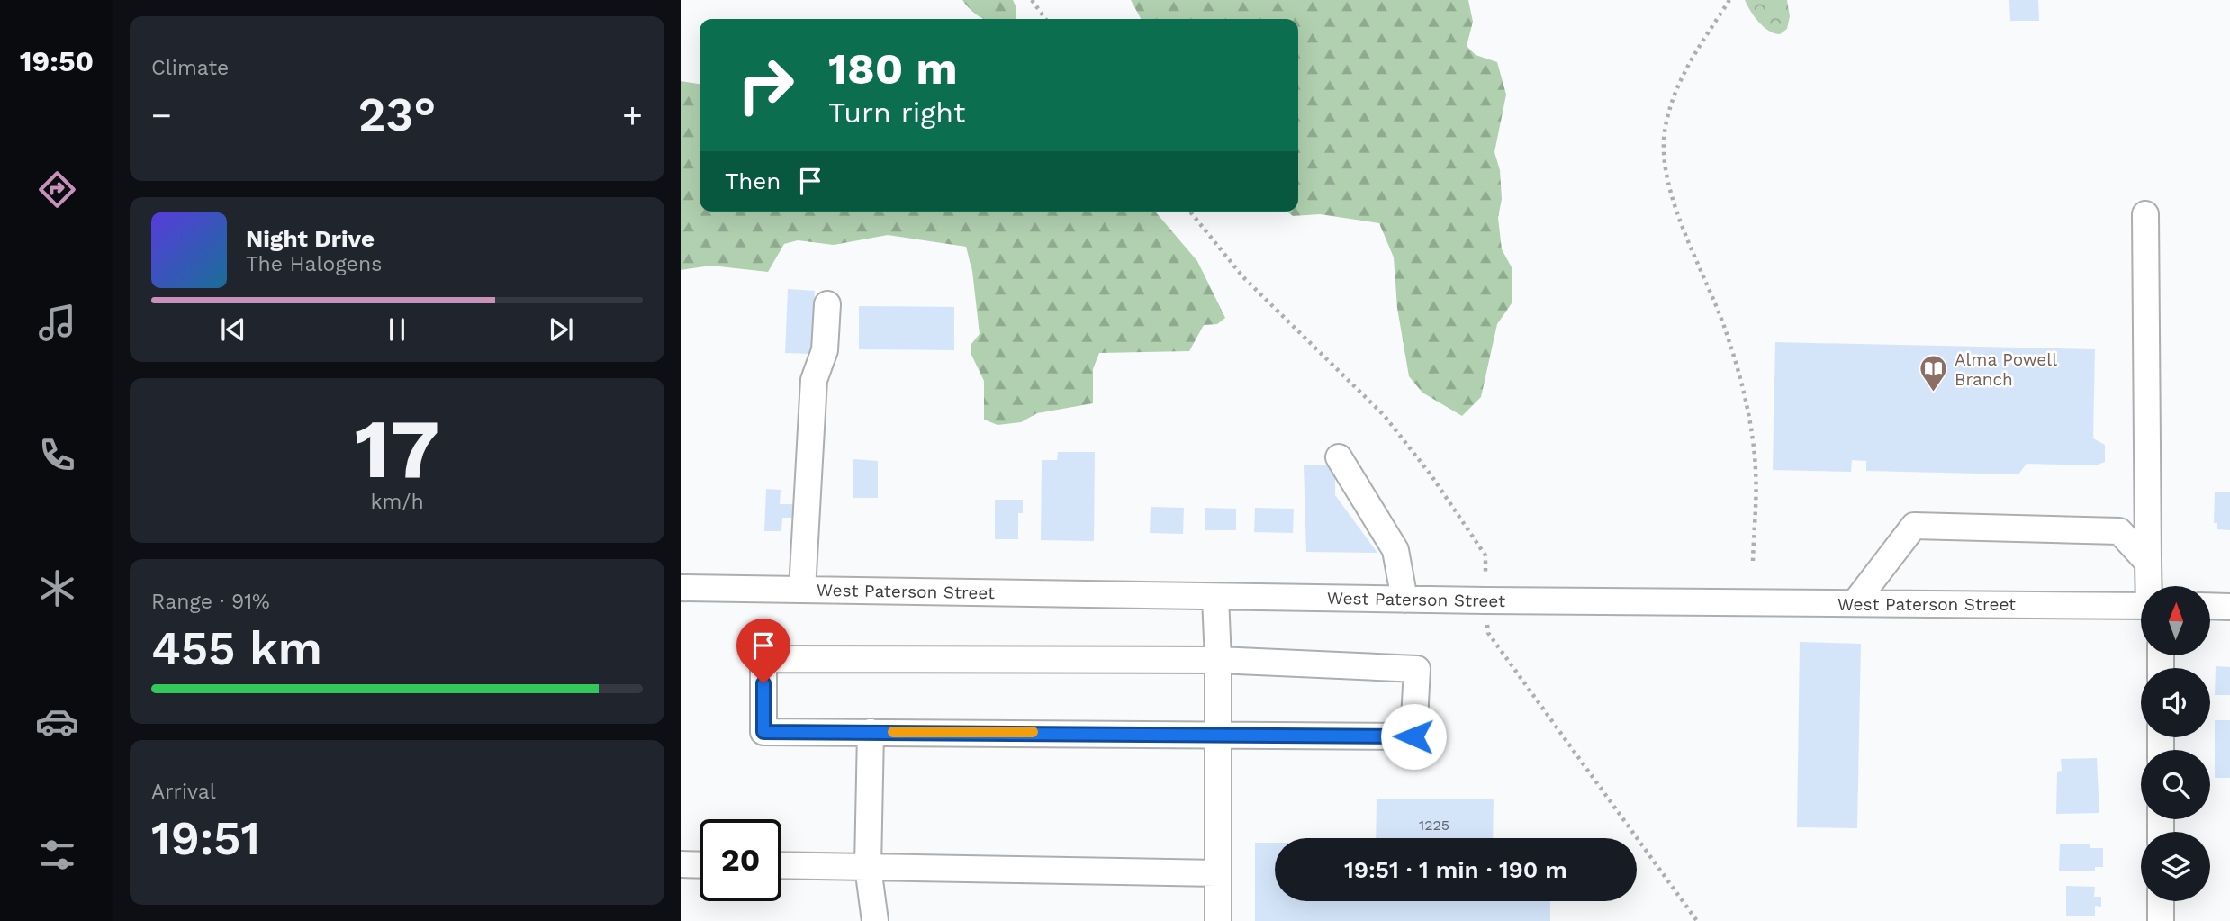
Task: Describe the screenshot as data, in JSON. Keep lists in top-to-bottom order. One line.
{"streets":{"street":["West Paterson Street"]},"places":{"library":["Alma Powell Branch"]},"house_numbers":["1225"],"north":"top","page":{"tabs":"19:50","tile":["Climate",["17","km/h"],["Range · 91%","455 km"],["Arrival","19:51"]],"turn":["180 m","Turn right"],"heat":["−","23°","+"],"then":"Then","song":["Night Drive","The Halogens"],"limit":"20","trip":"19:51 · 1 min · 190 m"}}
